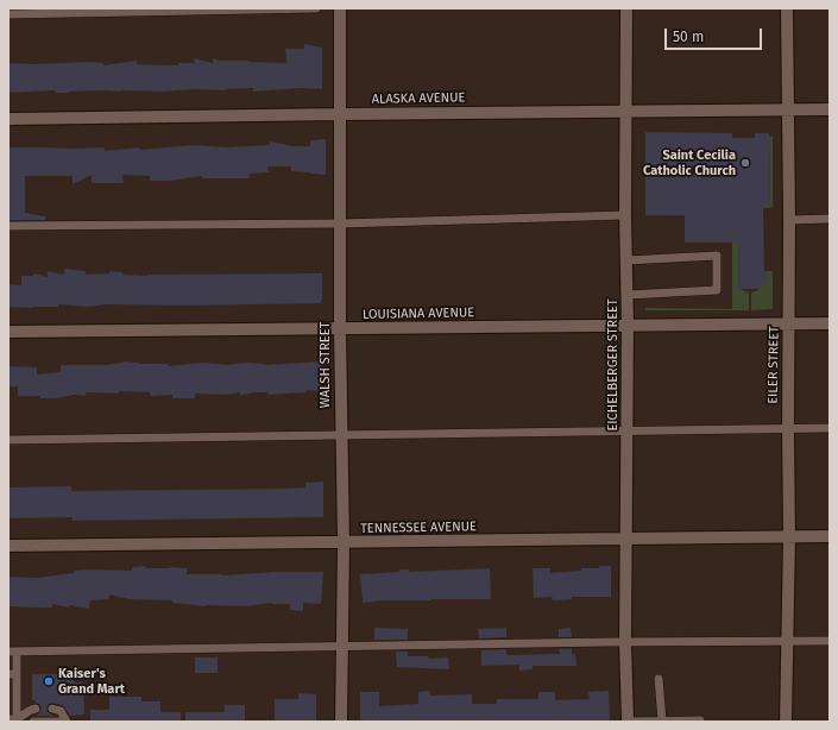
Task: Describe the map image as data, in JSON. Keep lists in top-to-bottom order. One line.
{"streets":{"street":["ALASKA AVENUE","LOUISIANA AVENUE","WALSH STREET","EICHELBERGER STREET","EILER STREET","TENNESSEE AVENUE"]},"crossings":[["ALASKA AVENUE","WALSH STREET"],["ALASKA AVENUE","EICHELBERGER STREET"],["ALASKA AVENUE","EILER STREET"],["LOUISIANA AVENUE","WALSH STREET"],["LOUISIANA AVENUE","EICHELBERGER STREET"],["LOUISIANA AVENUE","EILER STREET"],["WALSH STREET","TENNESSEE AVENUE"],["EICHELBERGER STREET","TENNESSEE AVENUE"],["EILER STREET","TENNESSEE AVENUE"]],"places":["Saint Cecilia Catholic Church","Kaiser's Grand Mart"],"scale_bar":"50 m"}
